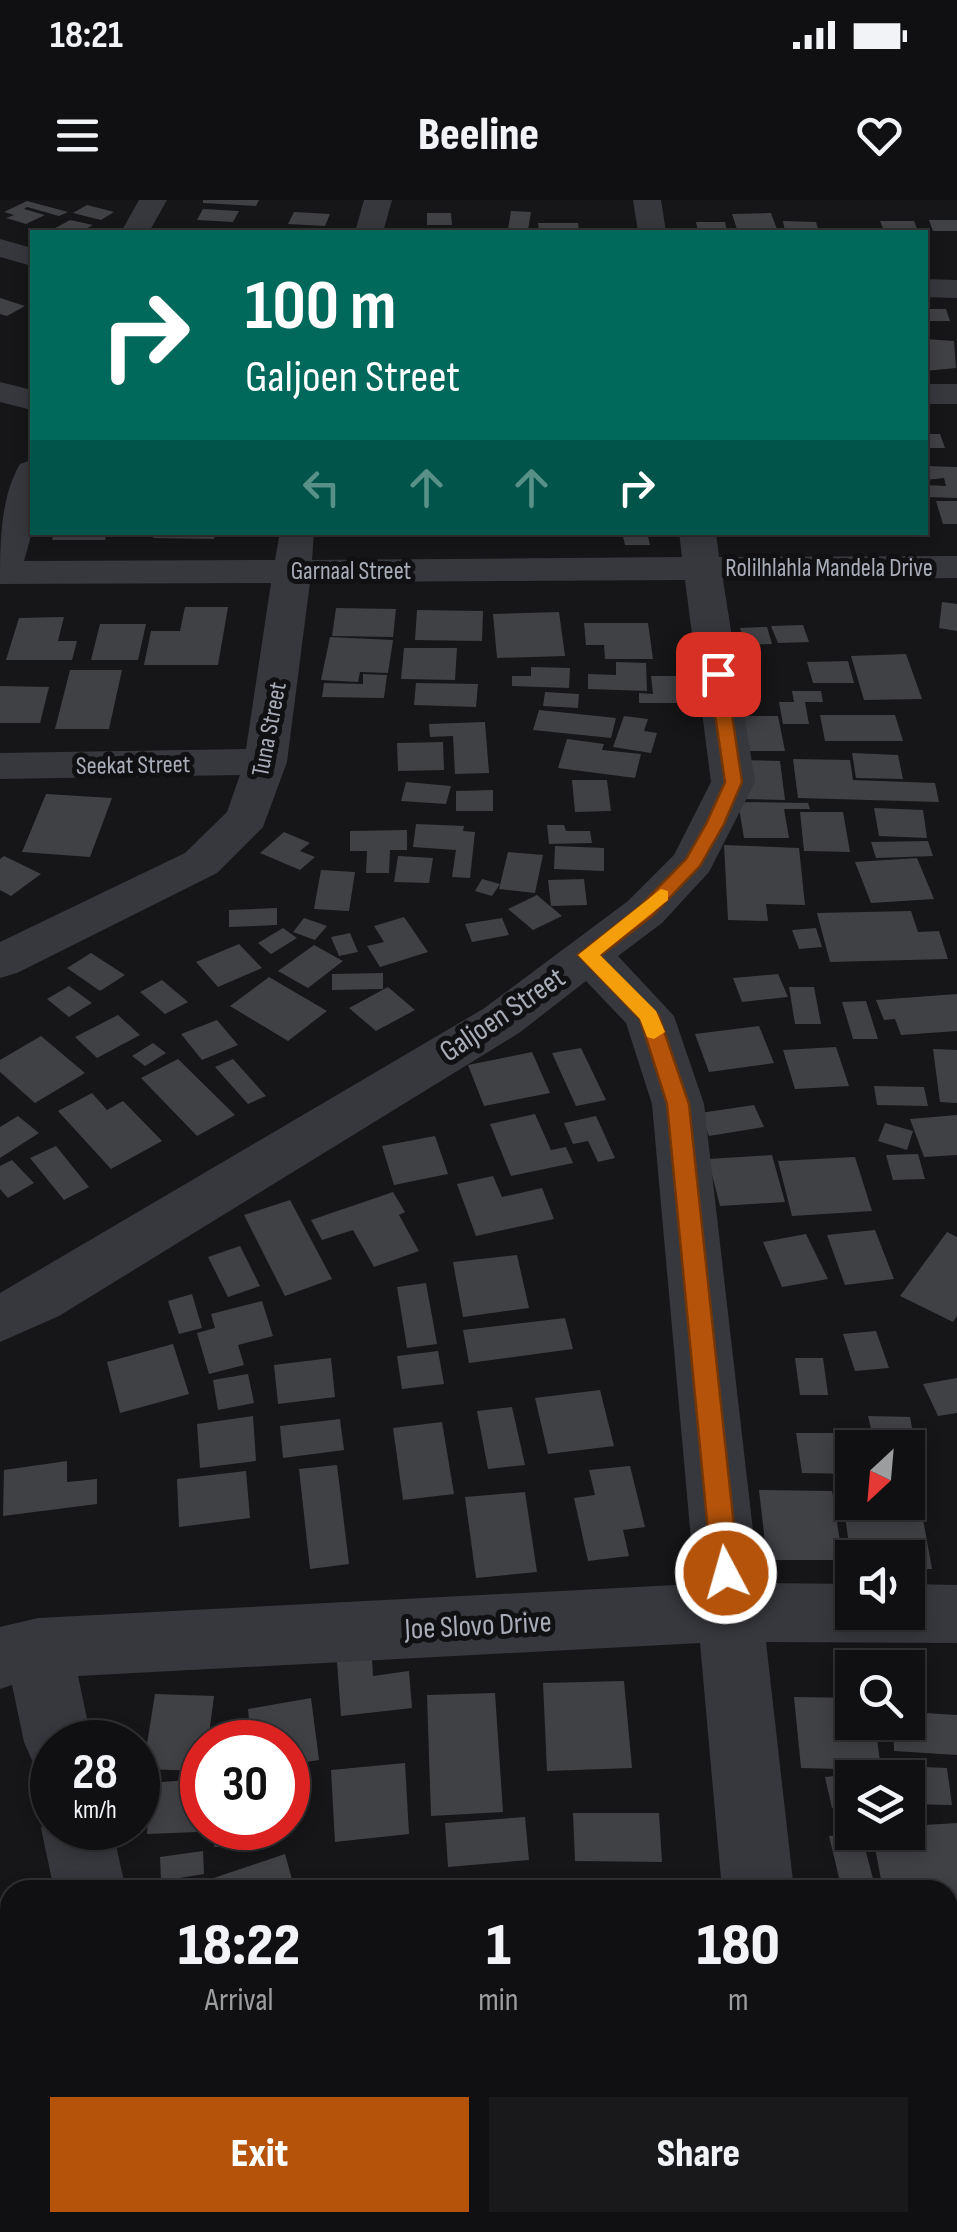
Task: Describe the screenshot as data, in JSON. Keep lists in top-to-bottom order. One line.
{"streets":{"street":["Rolilhlahla Mandela Drive","Garnaal Street","Tuna Street","Seekat Street","Galjoen Street","Joe Slovo Drive"]},"crossings":[["Rolilhlahla Mandela Drive","Garnaal Street"],["Rolilhlahla Mandela Drive","Galjoen Street"],["Garnaal Street","Tuna Street"],["Garnaal Street","Galjoen Street"],["Tuna Street","Seekat Street"]],"north":"bottom left","page":{"status":"18:21","header":"Beeline","turn":["100 m","Galjoen Street"],"speed":"28 km/h","limit":"30","eta":["18:22","Arrival","1","min","180","m"],"buttons":["Exit","Share"]}}
